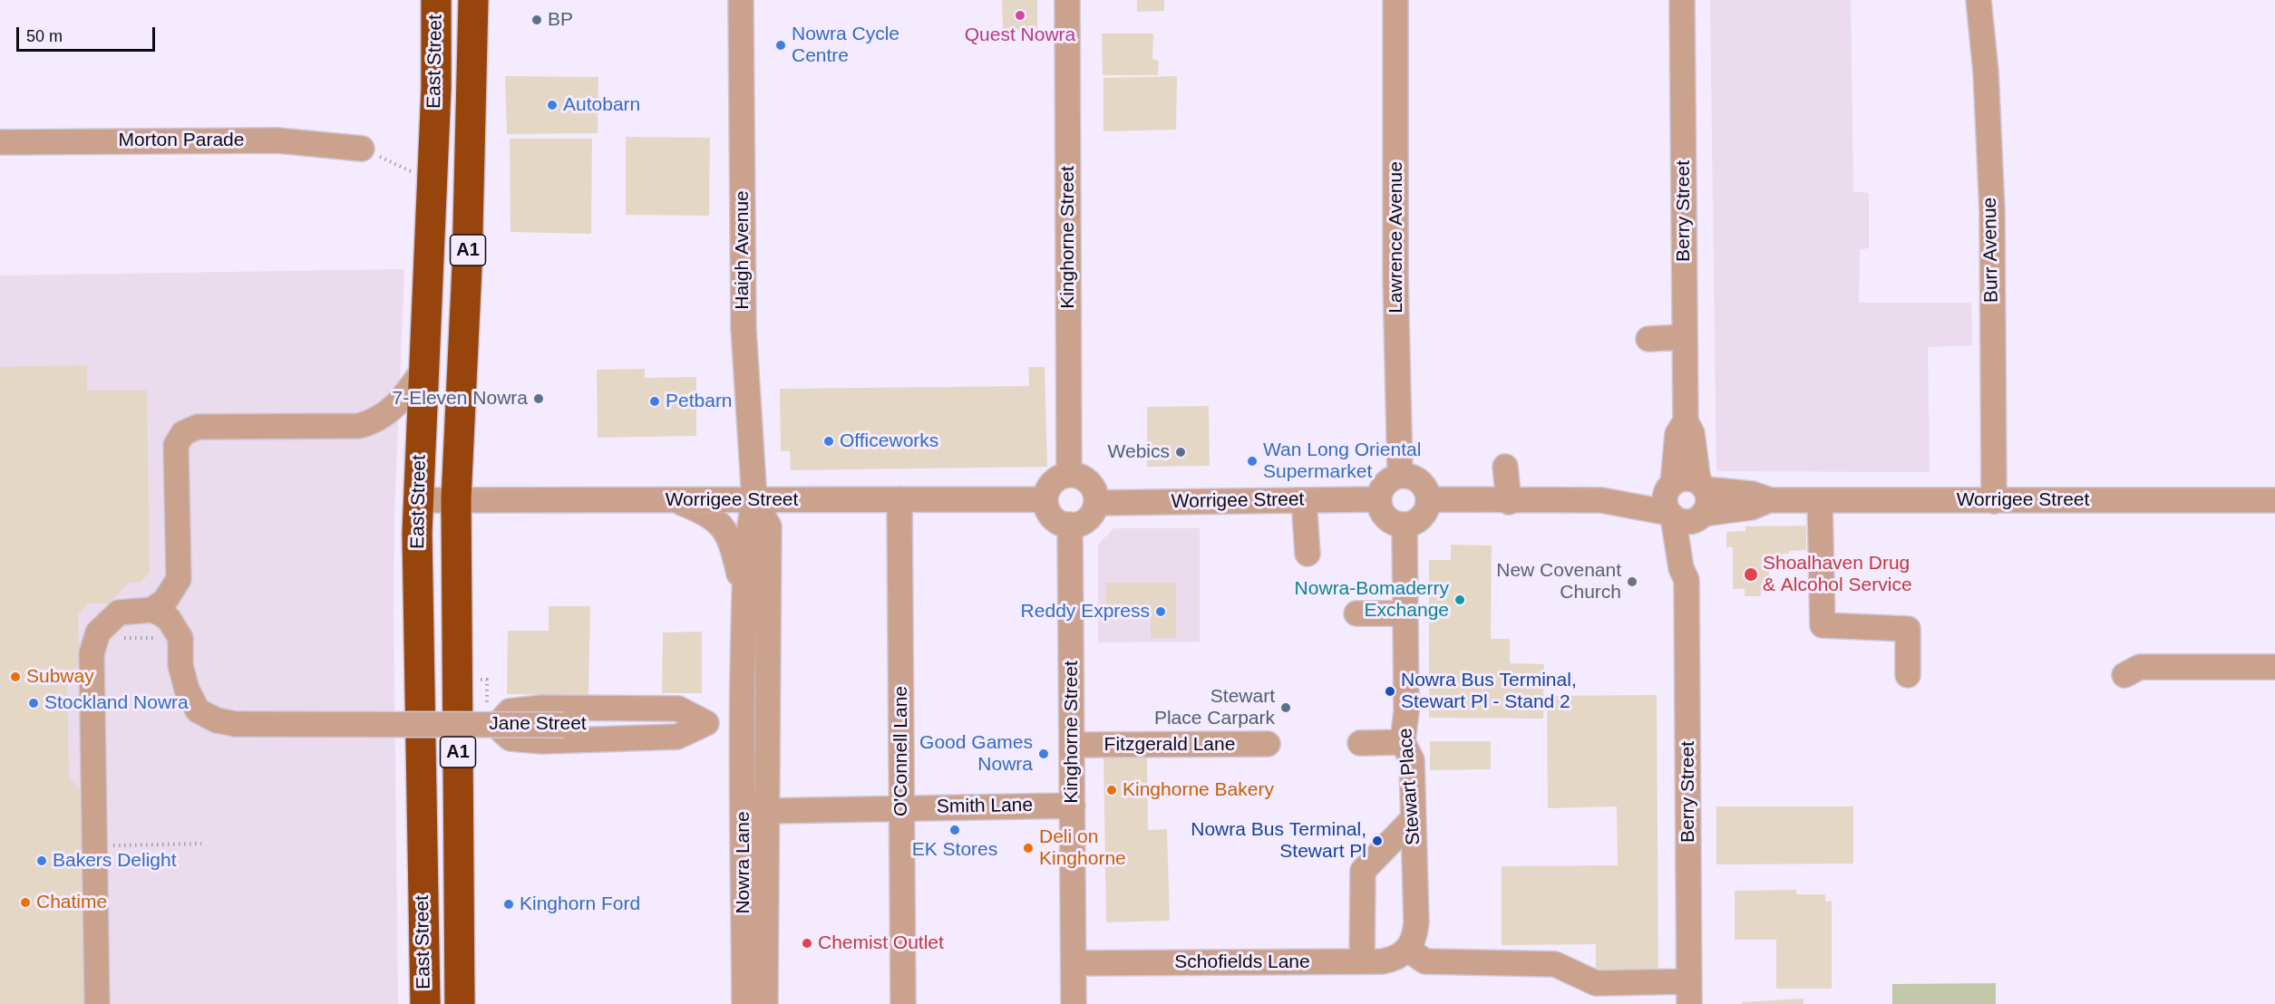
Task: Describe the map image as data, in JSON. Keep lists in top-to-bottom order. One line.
{"streets":{"highway":["East Street","A1"],"street":["Morton Parade","Berry Street","Kinghorne Street","Lawrence Avenue","Haigh Avenue","Burr Avenue","Worrigee Street","Jane Street","Fitzgerald Lane","O'Connell Lane","Stewart Place","Smith Lane","Nowra Lane","Schofields Lane"]},"crossings":[["East Street","Worrigee Street"],["Berry Street","Worrigee Street"],["Kinghorne Street","Worrigee Street"],["Kinghorne Street","Fitzgerald Lane"],["Kinghorne Street","Smith Lane"],["Kinghorne Street","Schofields Lane"],["Lawrence Avenue","Worrigee Street"],["Lawrence Avenue","Stewart Place"],["Haigh Avenue","Worrigee Street"],["Haigh Avenue","Nowra Lane"],["Burr Avenue","Worrigee Street"],["Worrigee Street","O'Connell Lane"],["Worrigee Street","Stewart Place"],["Worrigee Street","Nowra Lane"],["Jane Street","Nowra Lane"],["O'Connell Lane","Smith Lane"],["Stewart Place","Schofields Lane"],["Smith Lane","Nowra Lane"]],"places":["Quest Nowra","BP","Nowra Cycle Centre","Autobarn","7-Eleven Nowra","Petbarn","Officeworks","Webics","Wan Long Oriental Supermarket","Shoalhaven Drug & Alcohol Service","New Covenant Church","Nowra-Bomaderry Exchange","Reddy Express","Subway","Nowra Bus Terminal, Stewart Pl - Stand 2","Stockland Nowra","Stewart Place Carpark","Good Games Nowra","Kinghorne Bakery","EK Stores","Nowra Bus Terminal, Stewart Pl","Deli on Kinghorne","Bakers Delight","Chatime","Kinghorn Ford","Chemist Outlet"],"scale_bar":"50 m"}
